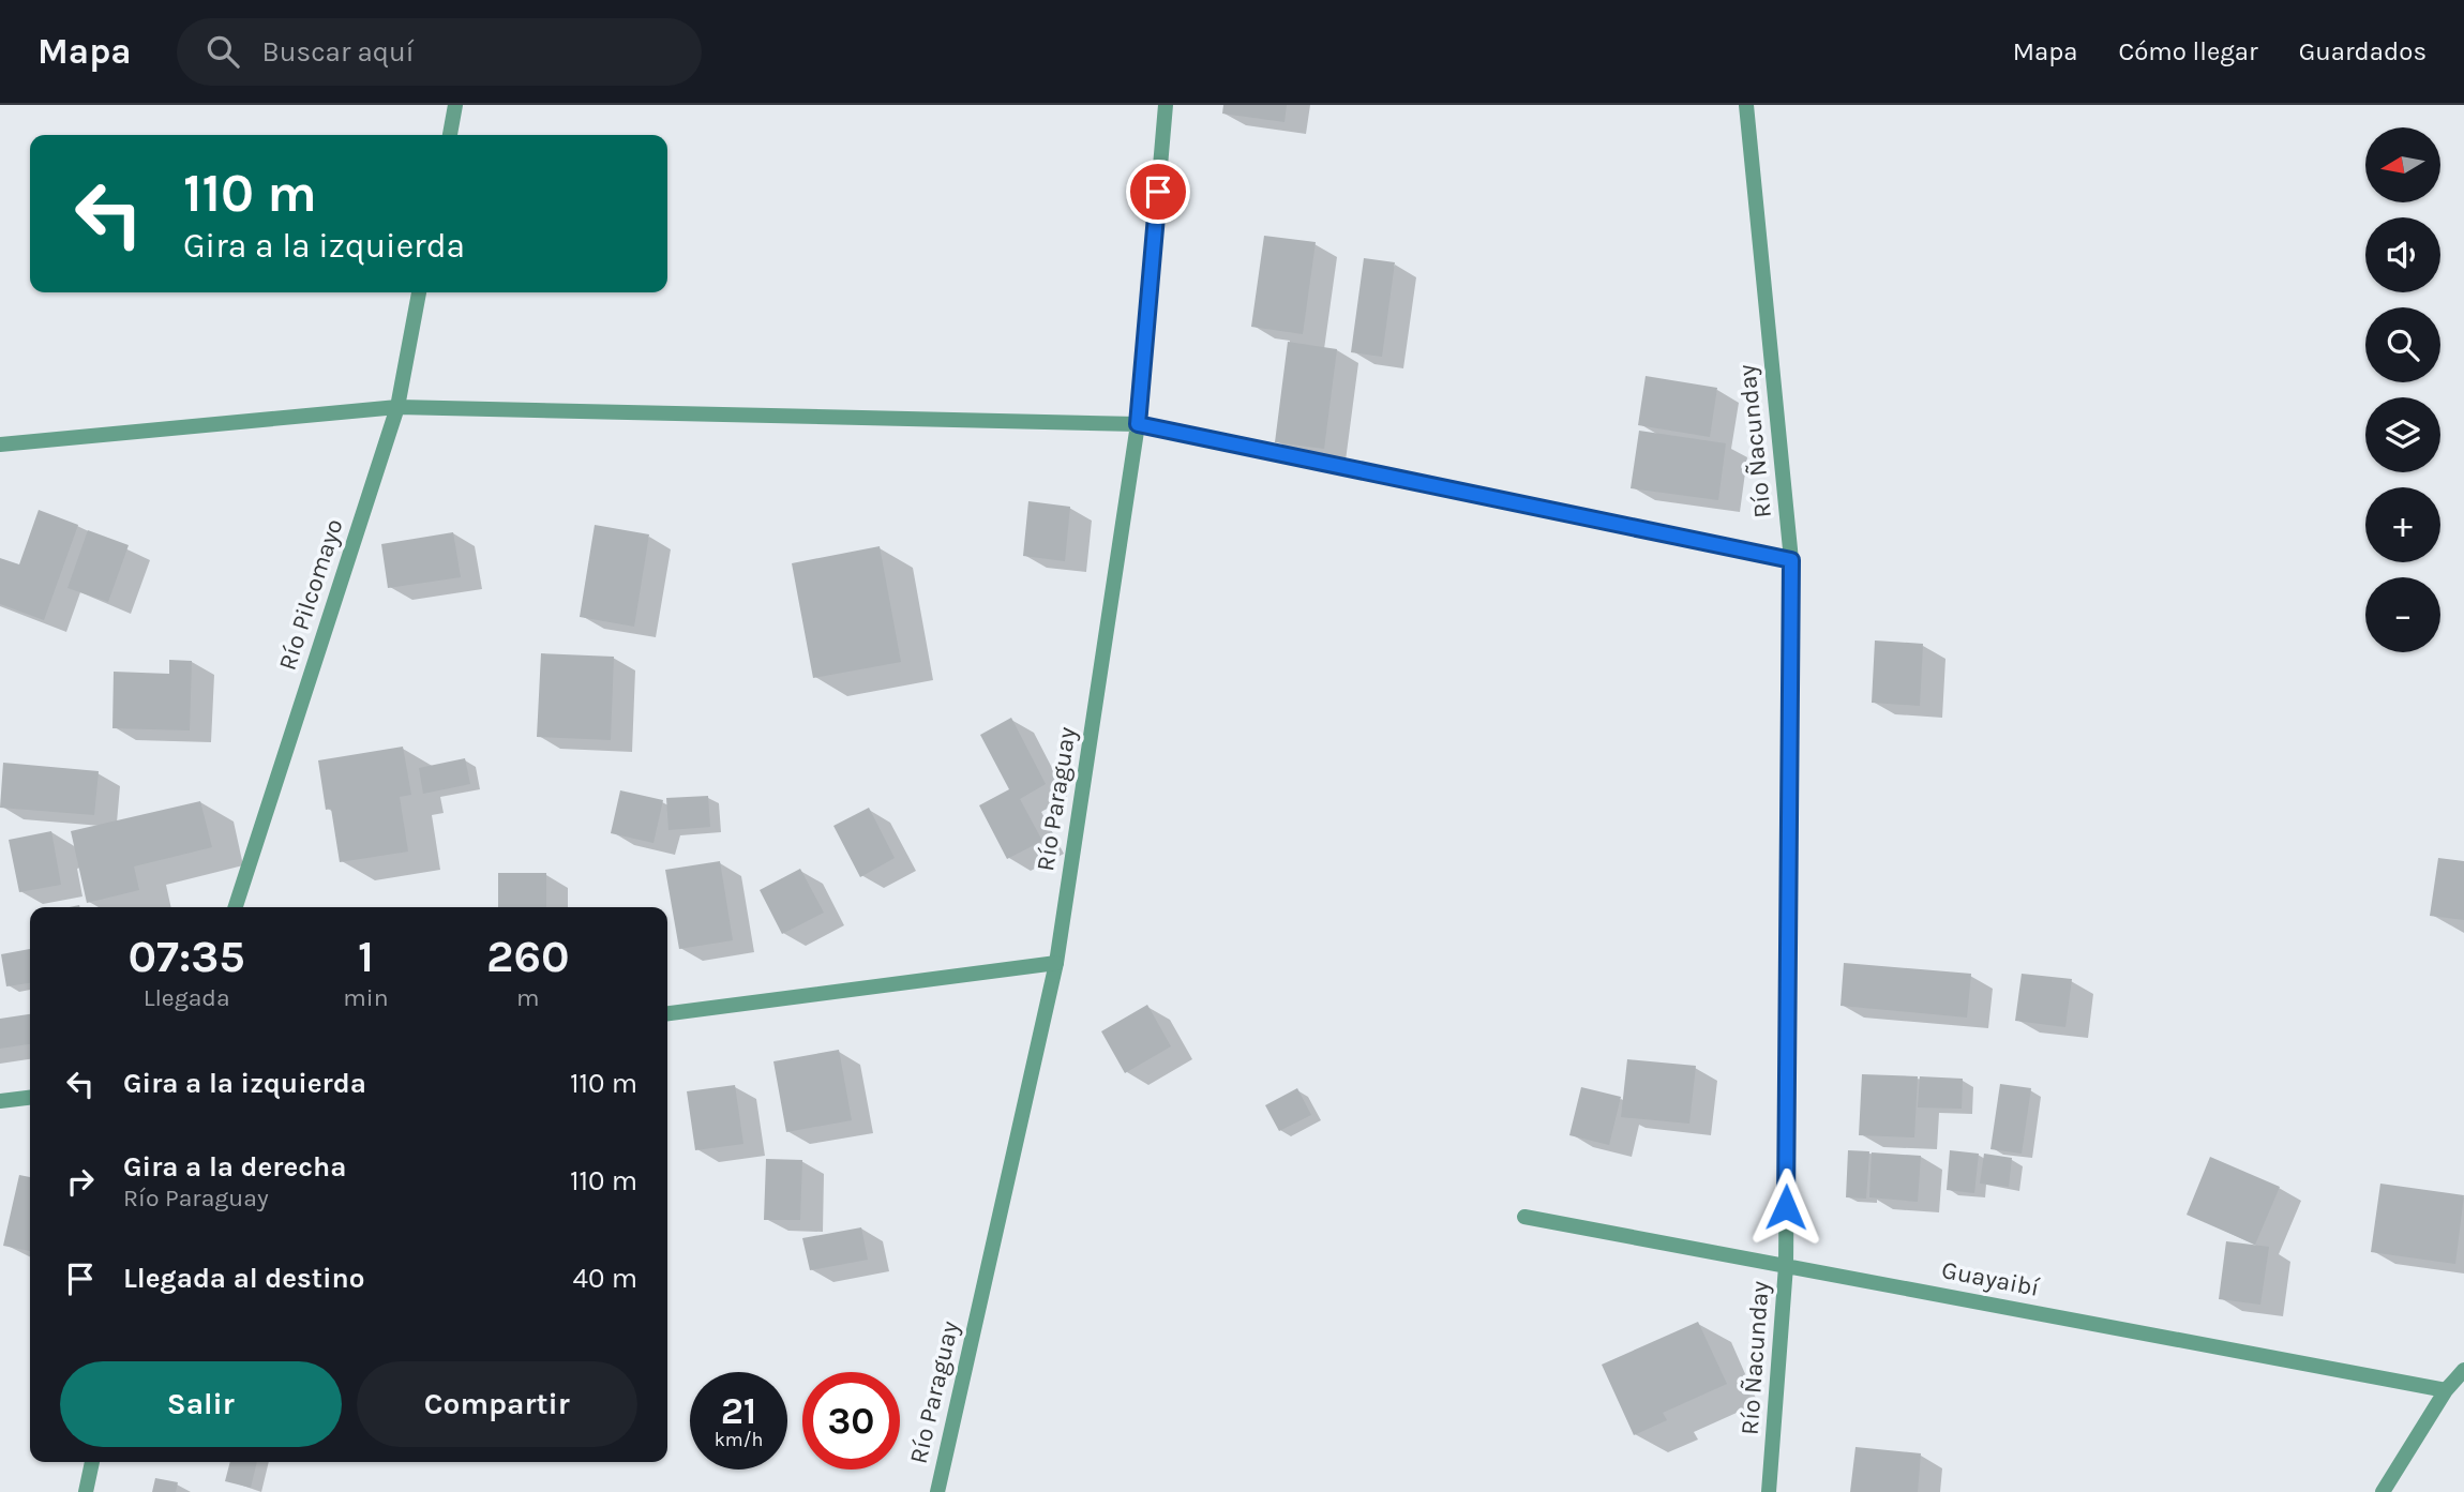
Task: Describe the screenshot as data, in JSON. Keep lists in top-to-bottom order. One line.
{"streets":{"street":["Río Ñacunday","Río Pilcomayo","Río Paraguay","Guayaibí"]},"crossings":[["Río Ñacunday","Guayaibí"]],"north":"left","page":{"header":"Mapa","search":"Buscar aquí","nav":["Mapa","Cómo llegar","Guardados"],"map_buttons":["+","−"],"turn":["110 m","Gira a la izquierda"],"eta":["07:35","Llegada","1","min","260","m"],"list":[{"name":"Gira a la izquierda","value":"110 m"},{"name":"Gira a la derecha","note":"Río Paraguay","value":"110 m"},{"name":"Llegada al destino","value":"40 m"}],"buttons":["Salir","Compartir"],"speed":"21 km/h","limit":"30"}}
